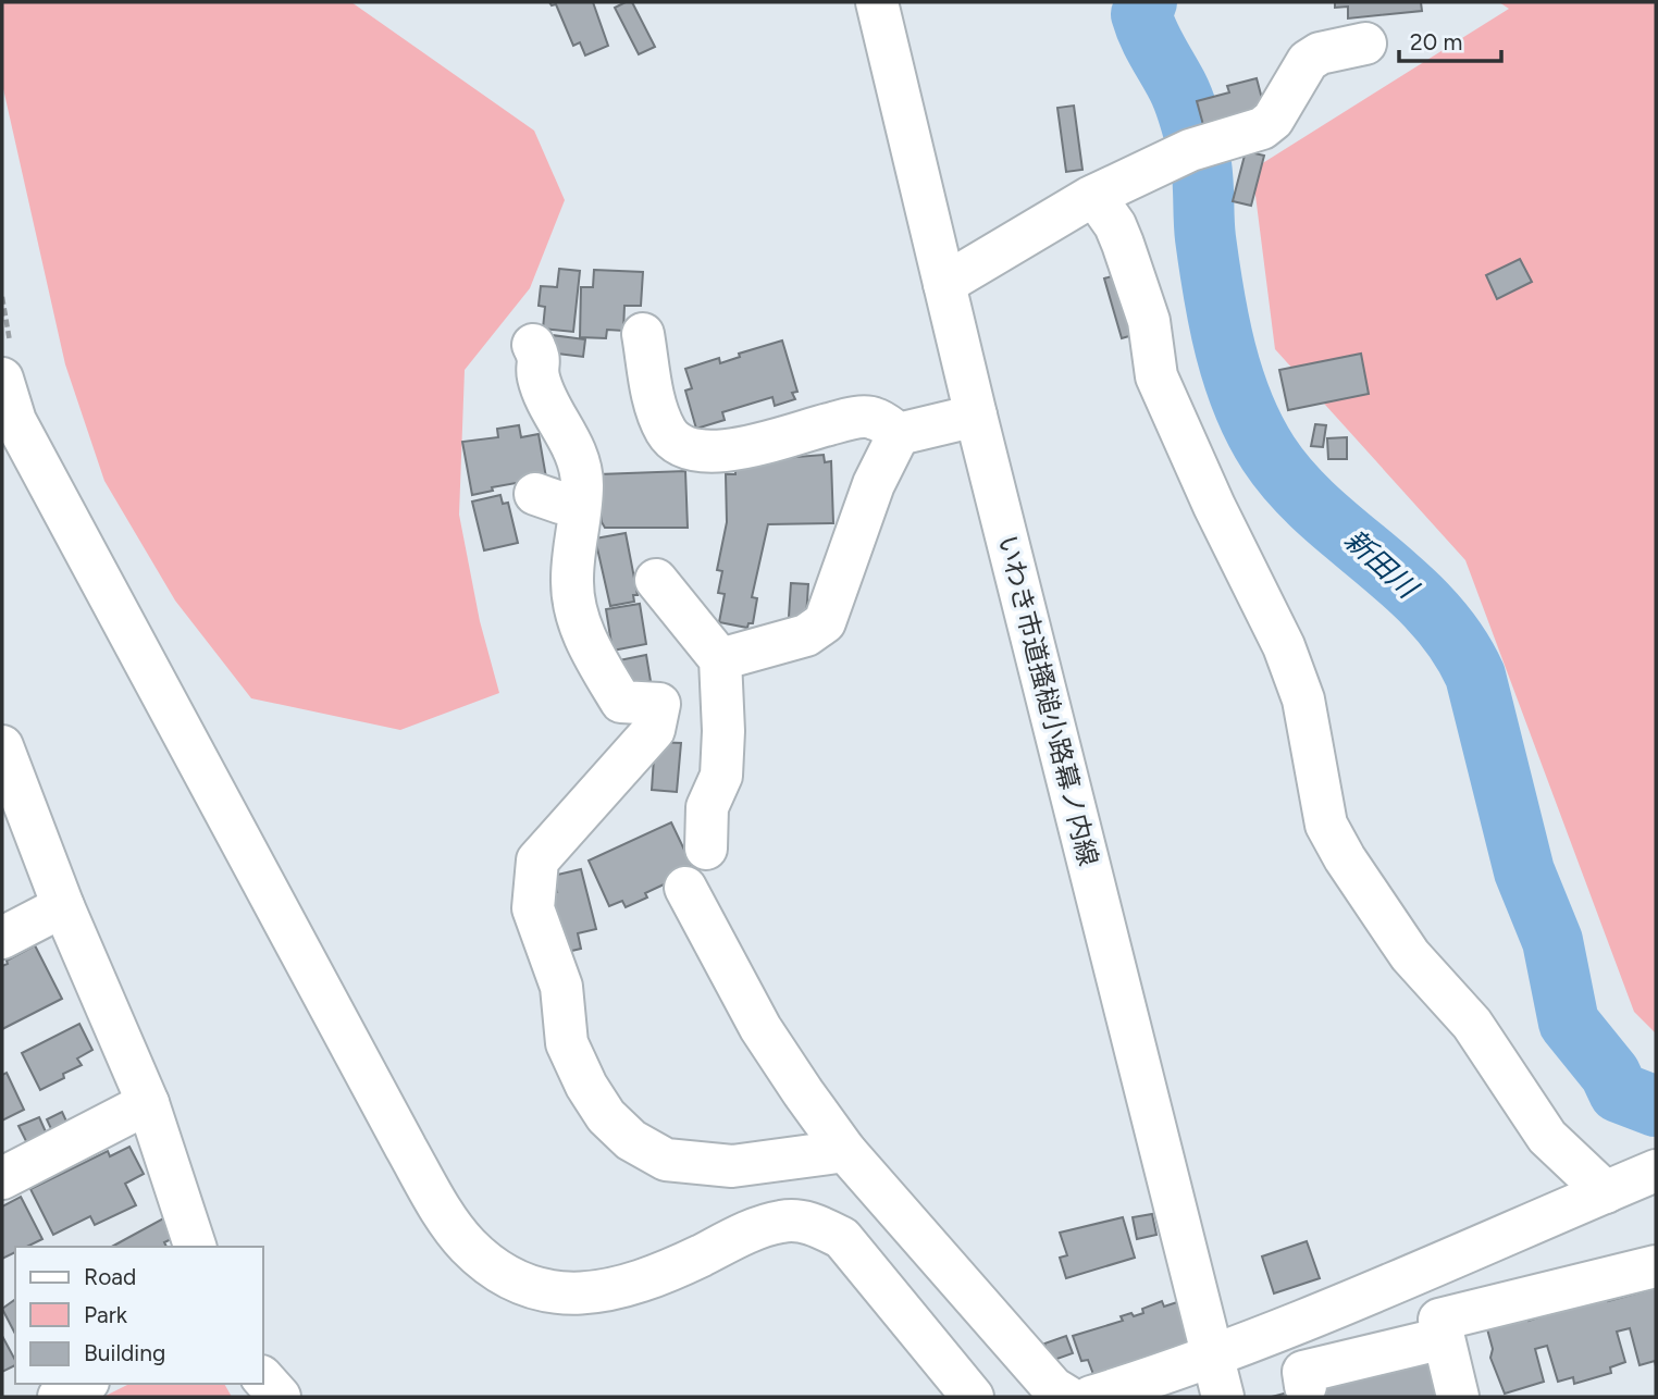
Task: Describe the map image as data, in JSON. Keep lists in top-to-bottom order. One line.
{"streets":{"street":["いわき市道搔槌小路幕ノ内線"]},"water":["新田川"],"legend":["Road","Park","Building"],"scale_bar":"20 m"}
